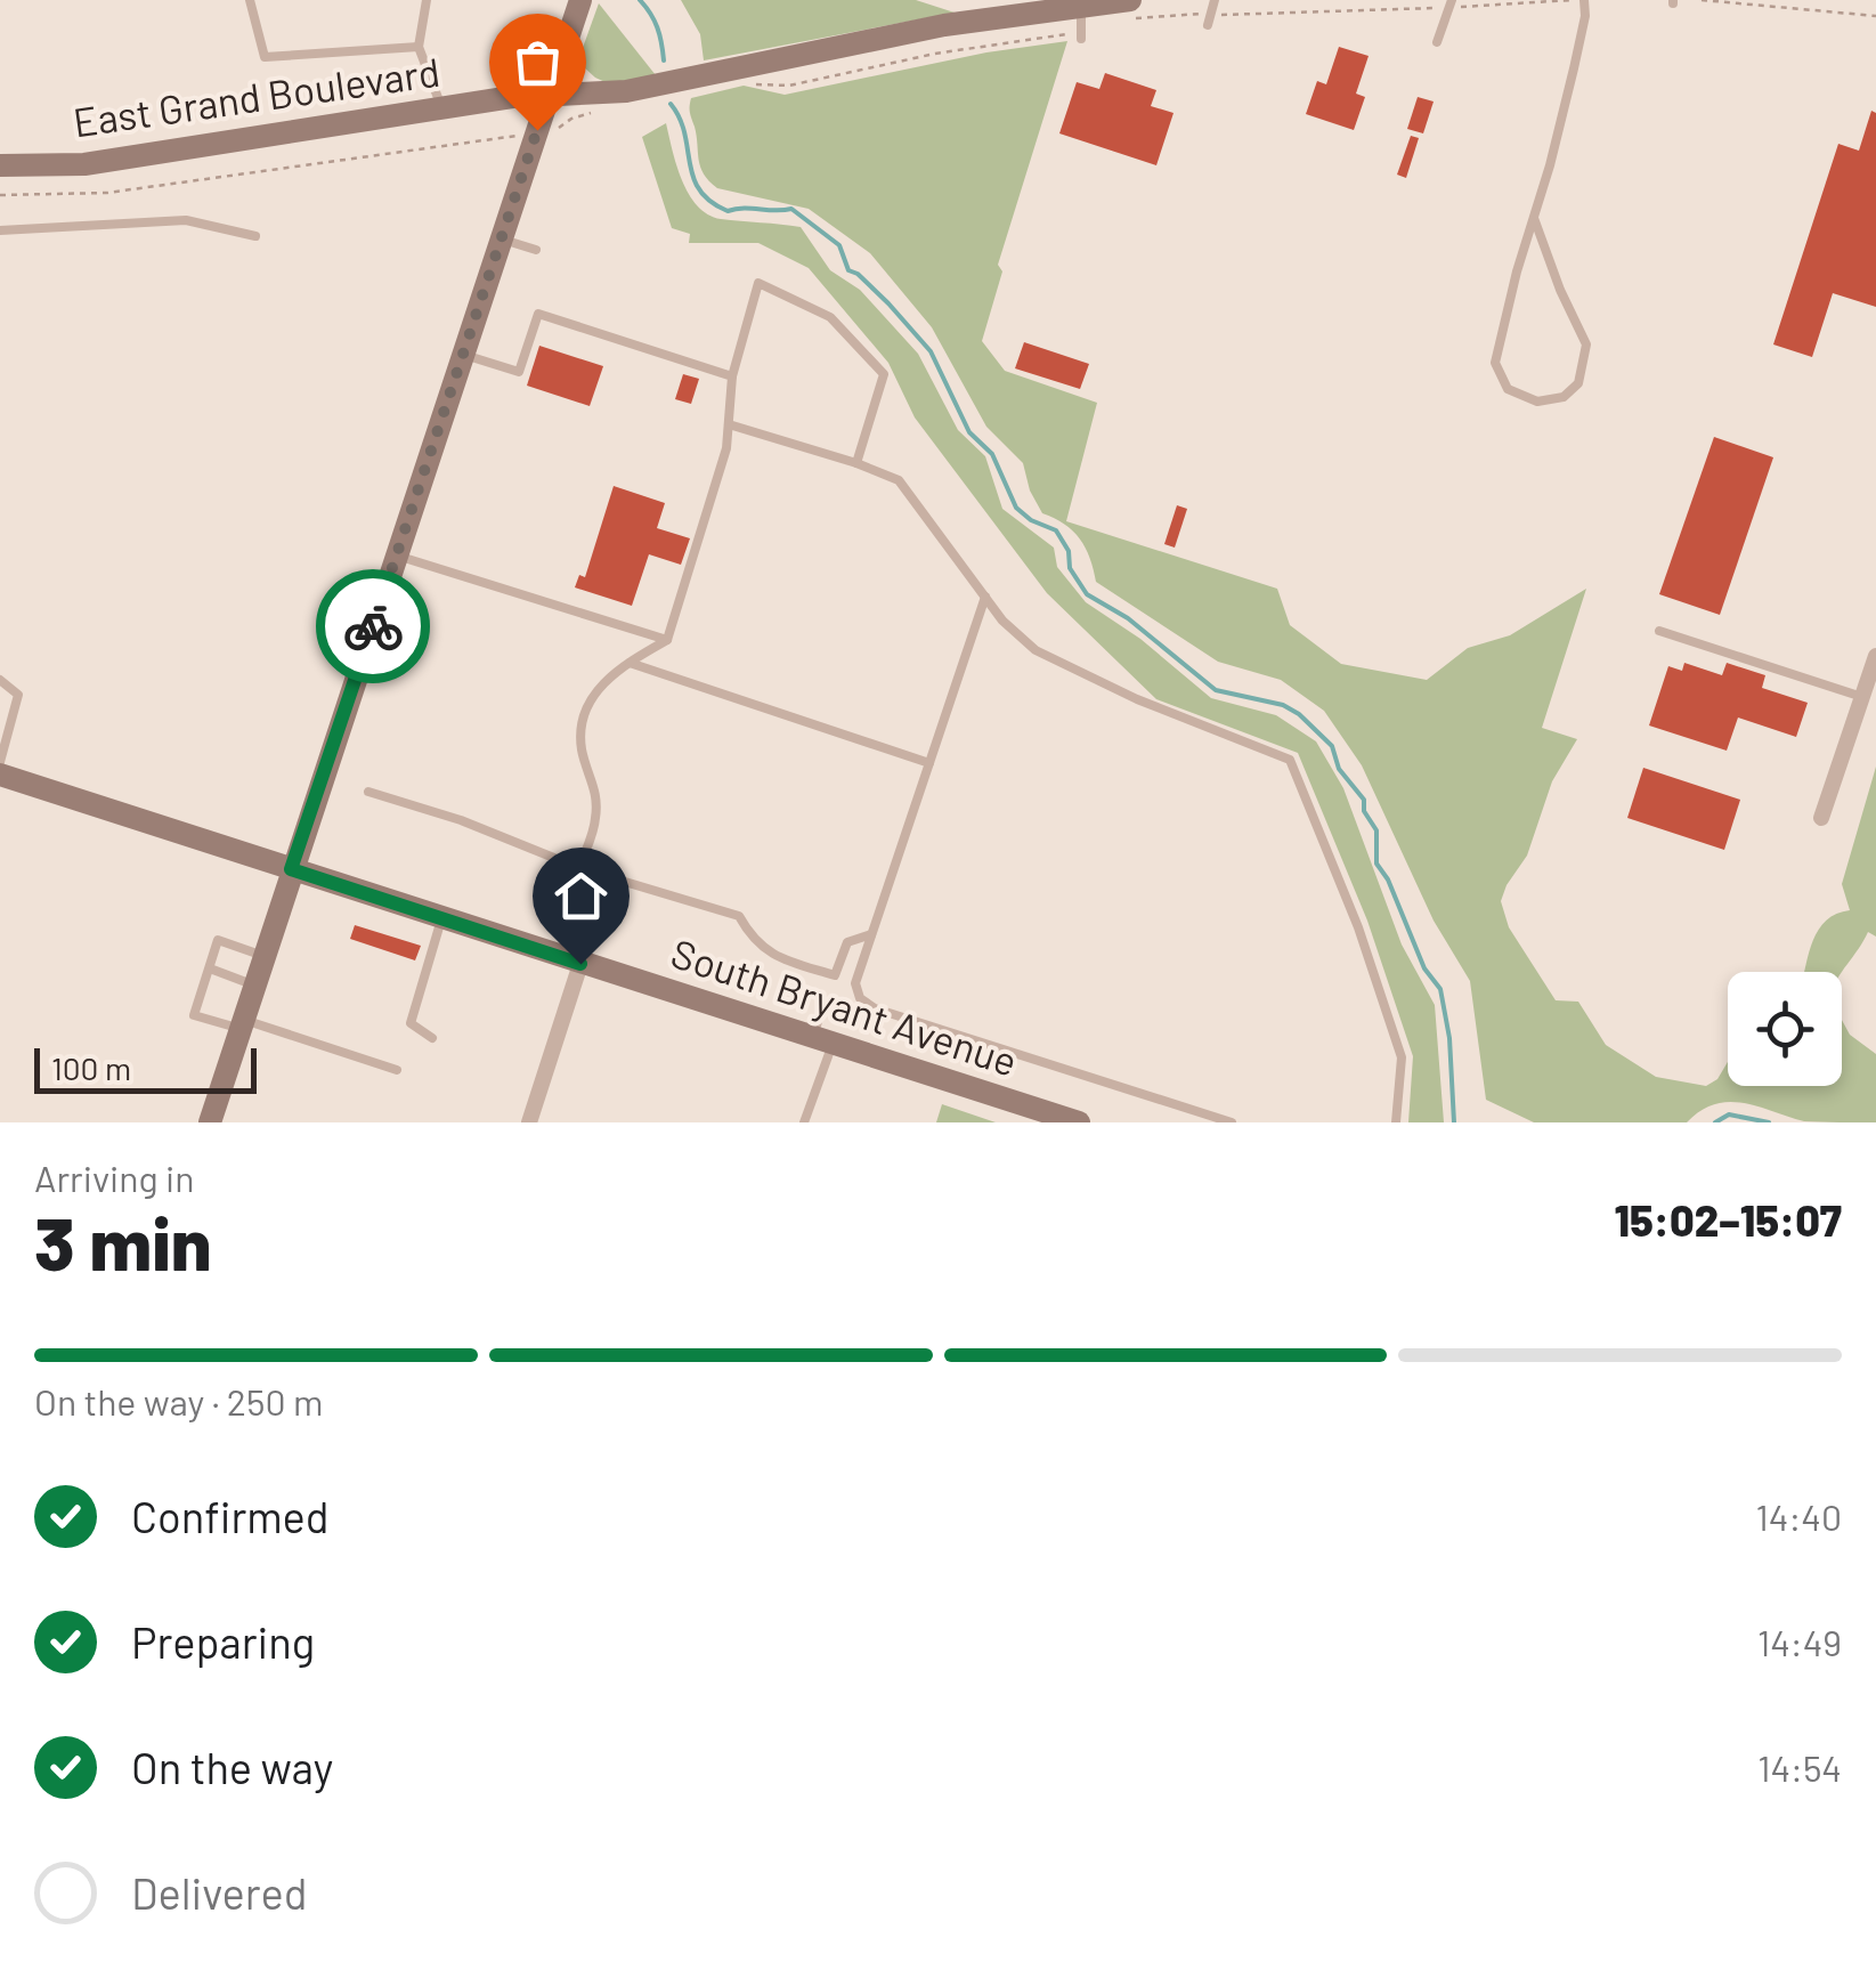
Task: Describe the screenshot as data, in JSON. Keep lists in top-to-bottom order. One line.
{"streets":{"street":["East Grand Boulevard","South Bryant Avenue"]},"scale_bar":"100 m","page":{"scale":"100 m","heading":["3 min","Arriving in","15:02–15:07"],"bar":"On the way · 250 m","list":[["Confirmed","14:40"],["Preparing","14:49"],["On the way","14:54"],"Delivered"]}}
